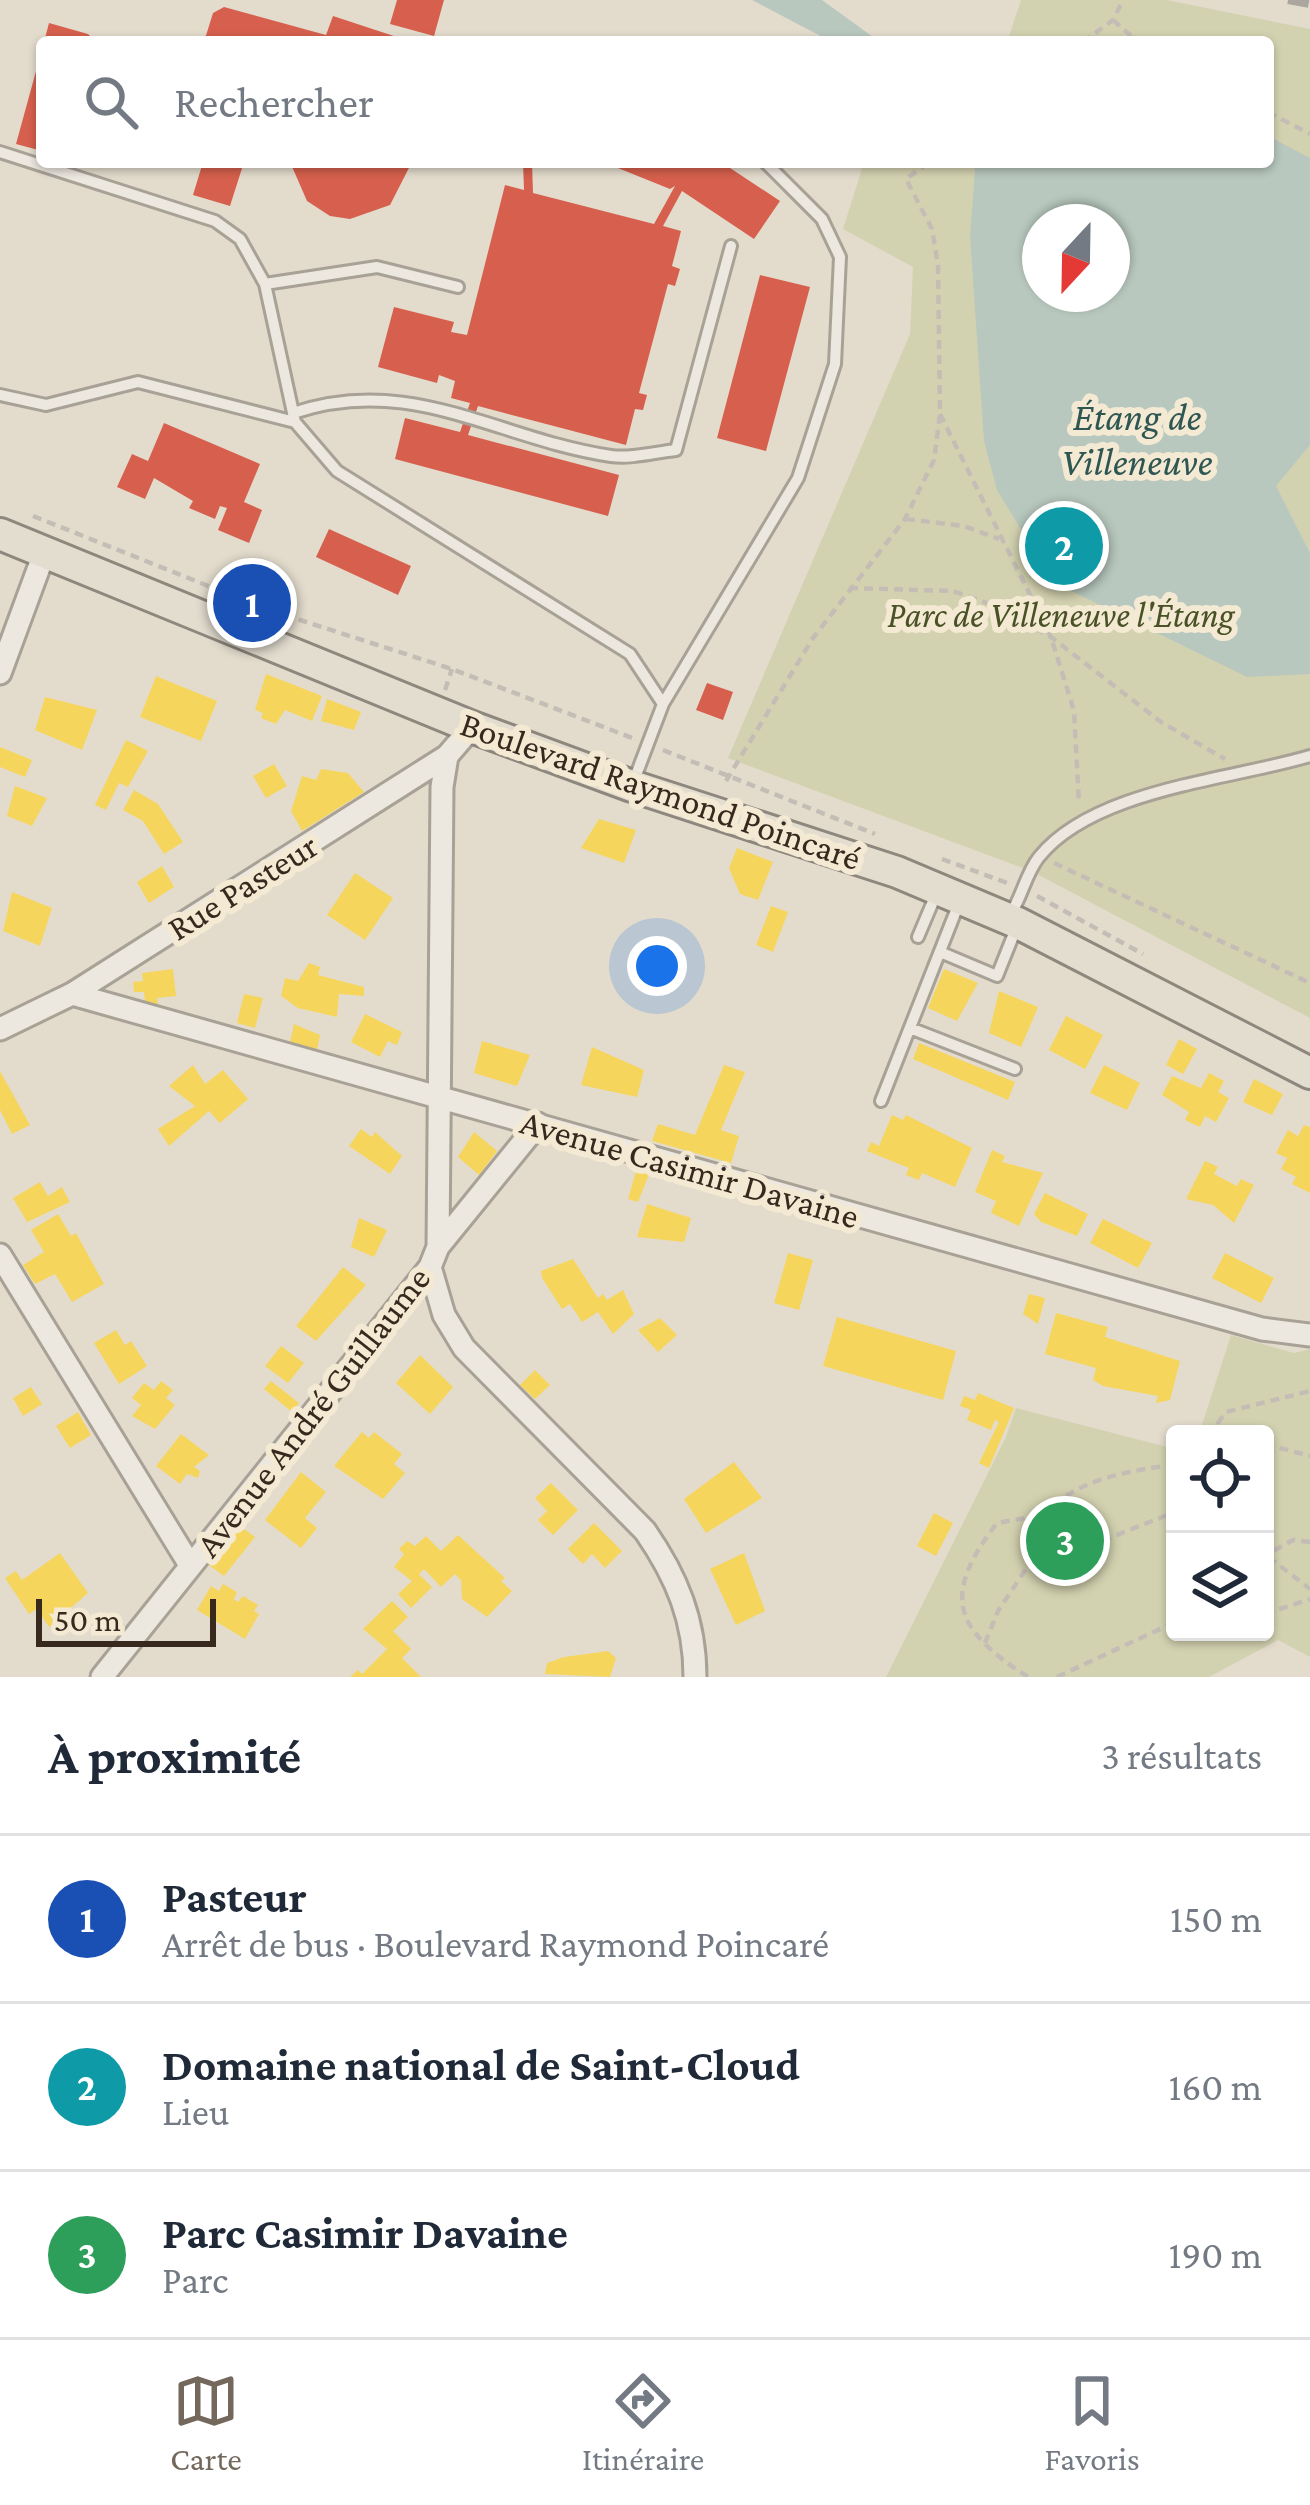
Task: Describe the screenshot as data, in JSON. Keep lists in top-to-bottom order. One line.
{"streets":{"main road":["Boulevard Raymond Poincaré"],"street":["Rue Pasteur","Avenue Casimir Davaine","Avenue André Guillaume"]},"crossings":[["Boulevard Raymond Poincaré","Rue Pasteur"],["Rue Pasteur","Avenue Casimir Davaine"],["Rue Pasteur","Avenue André Guillaume"],["Avenue Casimir Davaine","Avenue André Guillaume"]],"water":["Étang de Villeneuve"],"parks":["Parc de Villeneuve l'Étang"],"scale_bar":"50 m","north":"bottom","page":{"search":"Rechercher","pins":["2","1","3"],"scale":"50 m","heading":["À proximité","3 résultats"],"list":[{"mark":"1","name":"Pasteur","note":"Arrêt de bus · Boulevard Raymond Poincaré","value":"150 m"},{"mark":"2","name":"Domaine national de Saint-Cloud","note":"Lieu","value":"160 m"},{"mark":"3","name":"Parc Casimir Davaine","note":"Parc","value":"190 m"}],"nav":["Carte","Itinéraire","Favoris"]}}
